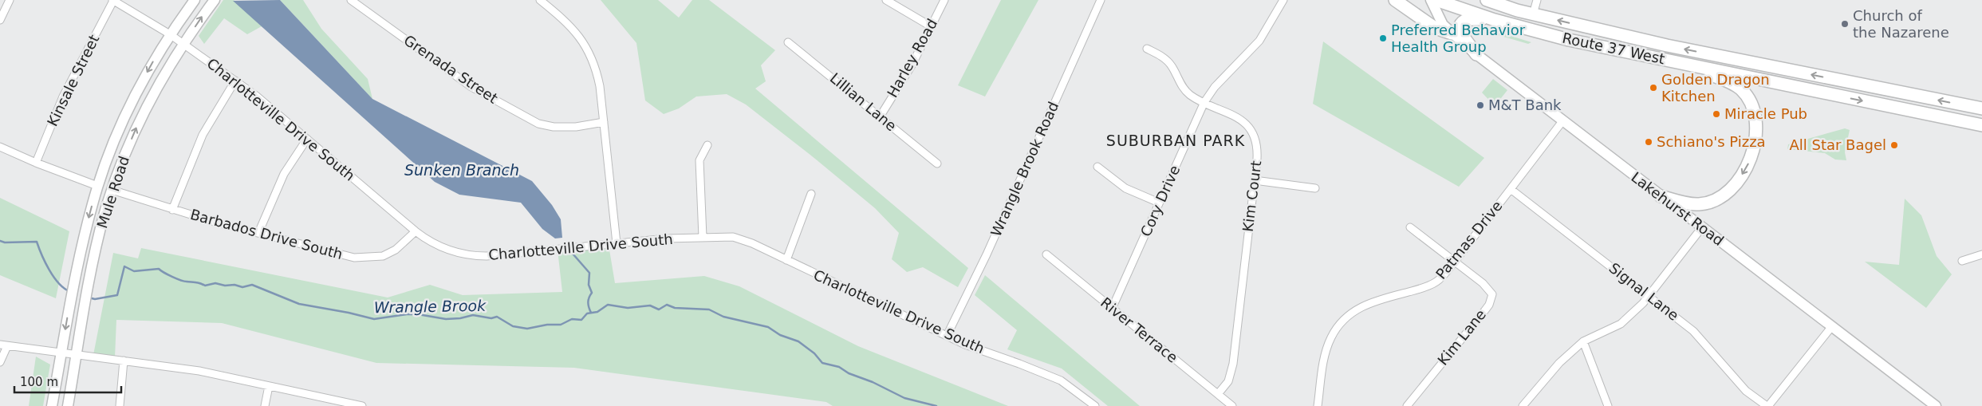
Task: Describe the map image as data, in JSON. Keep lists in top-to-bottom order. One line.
{"streets":{"highway":["Route 37 West"],"main road":["Mule Road","Lakehurst Road"],"street":["Harley Road","Grenada Street","Kinsale Street","Lillian Lane","Charlotteville Drive South","Wrangle Brook Road","Kim Court","Cory Drive","Barbados Drive South","Patmas Drive","Signal Lane","River Terrace","Kim Lane"]},"crossings":[["Harley Road","Lillian Lane"],["Kinsale Street","Charlotteville Drive South"],["Charlotteville Drive South","Wrangle Brook Road"],["Charlotteville Drive South","Mule Road"],["Charlotteville Drive South","Barbados Drive South"],["Mule Road","Barbados Drive South"],["Kim Court","Cory Drive"],["Kim Court","River Terrace"],["Cory Drive","River Terrace"],["Lakehurst Road","Patmas Drive"],["Patmas Drive","Signal Lane"],["Patmas Drive","Kim Lane"]],"districts":["SUBURBAN PARK"],"water":["Sunken Branch","Wrangle Brook"],"places":["Church of the Nazarene","Preferred Behavior Health Group","Golden Dragon Kitchen","M&T Bank","Miracle Pub","Schiano's Pizza","All Star Bagel"],"scale_bar":"100 m"}
